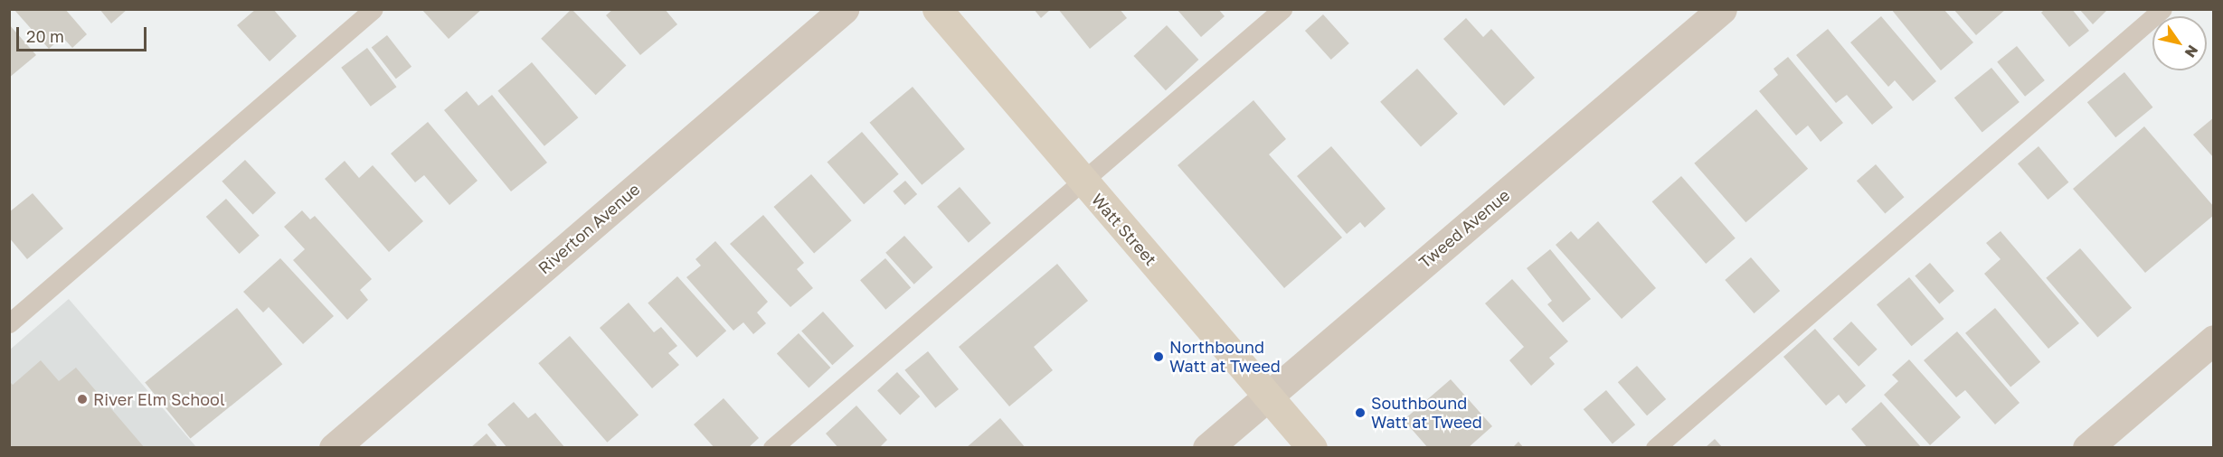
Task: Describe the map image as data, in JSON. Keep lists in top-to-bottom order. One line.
{"streets":{"main road":["Watt Street"],"street":["Riverton Avenue","Tweed Avenue"]},"crossings":[["Tweed Avenue","Watt Street"]],"places":["Northbound Watt at Tweed","River Elm School","Southbound Watt at Tweed"],"scale_bar":"20 m","north":"bottom right"}
